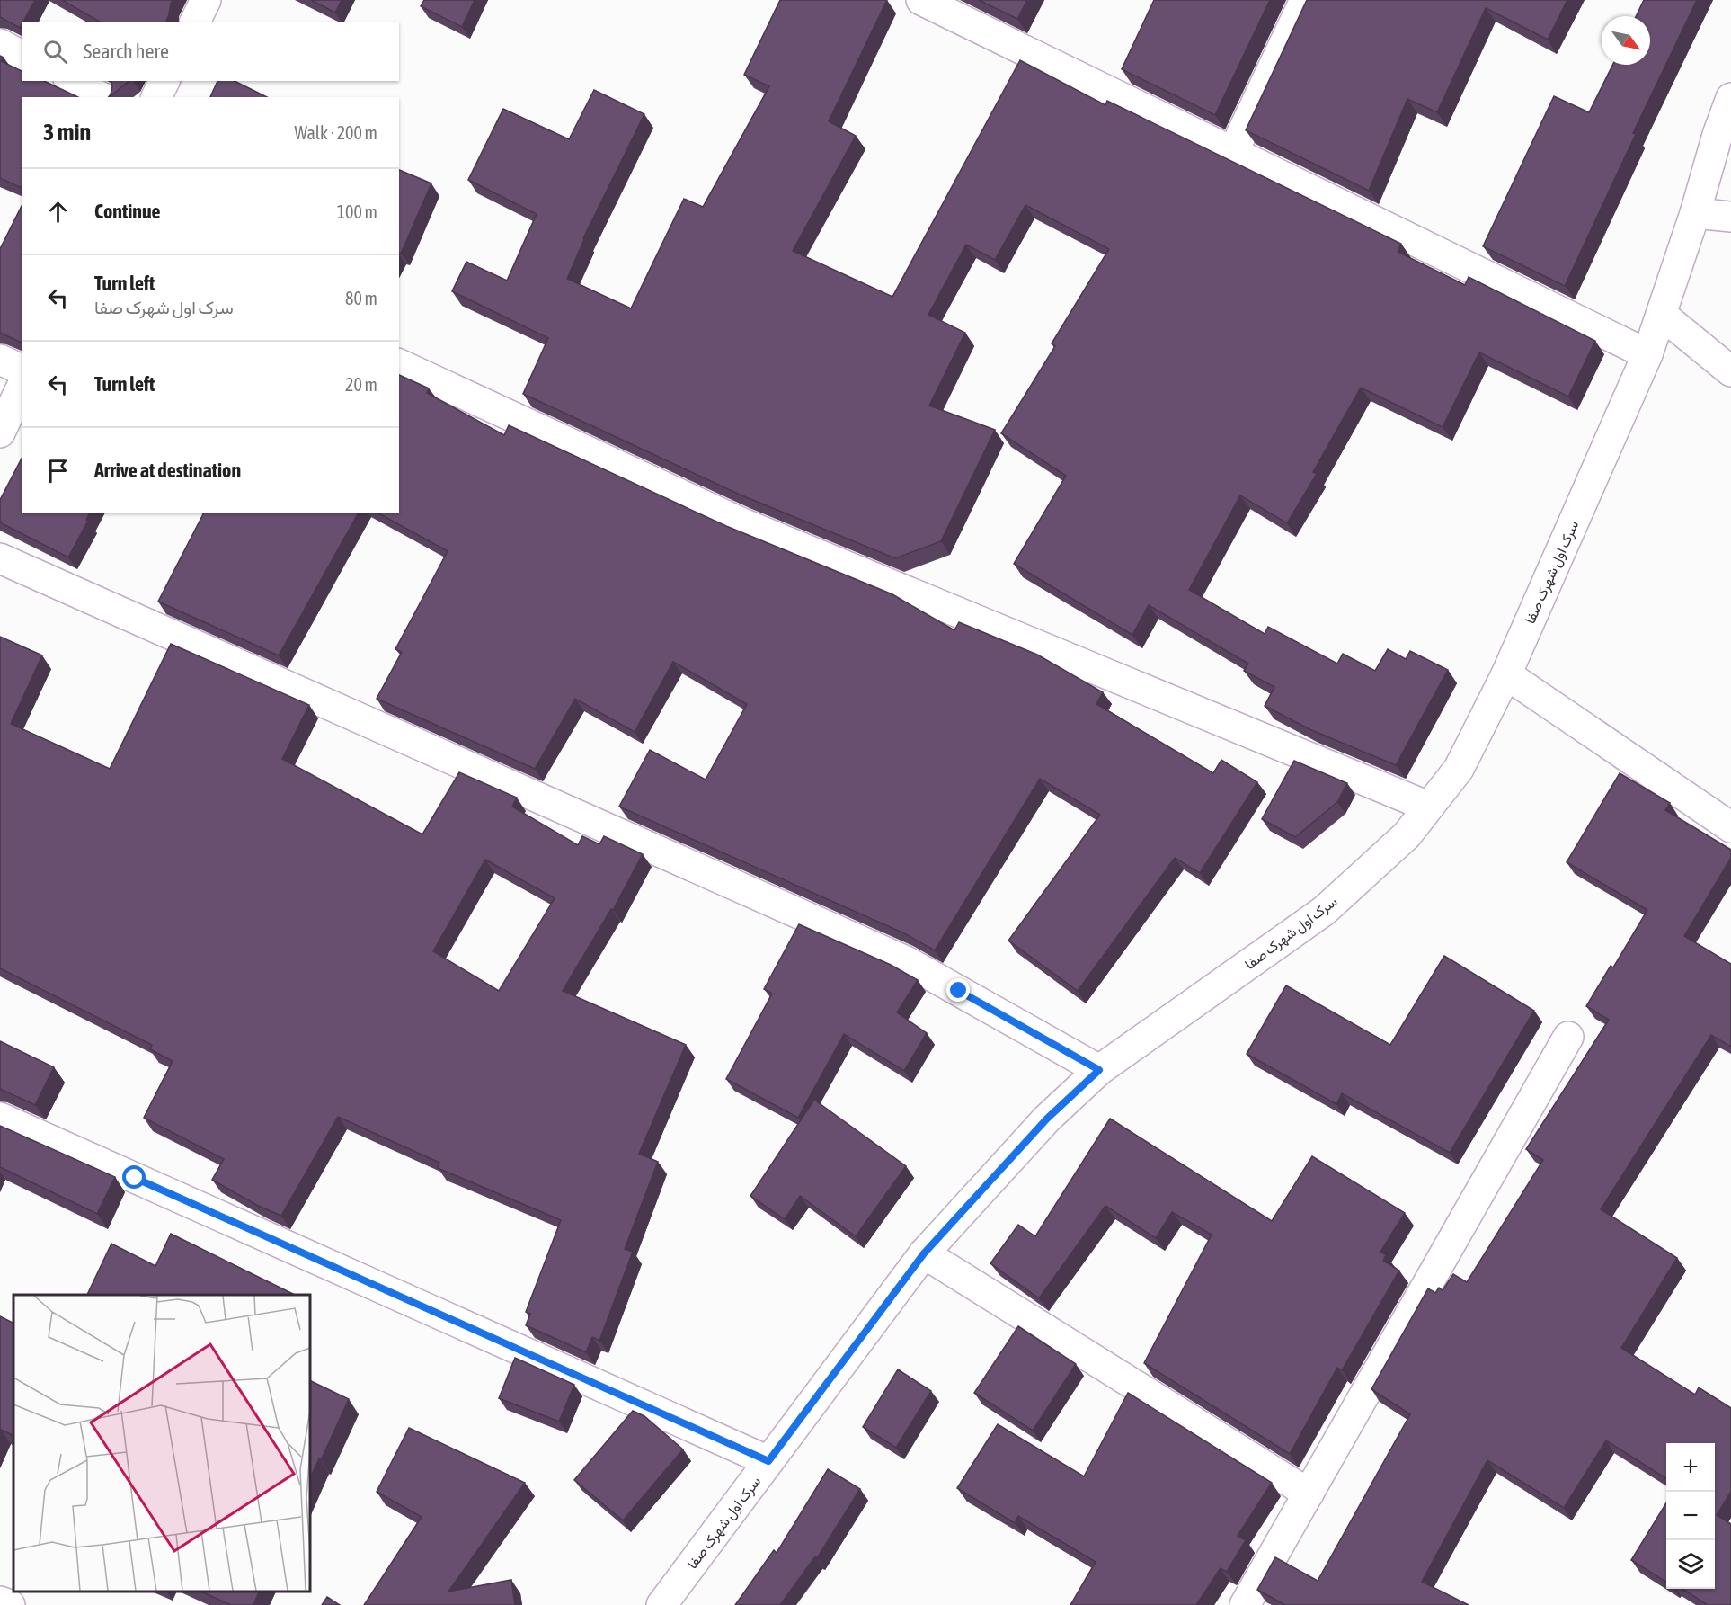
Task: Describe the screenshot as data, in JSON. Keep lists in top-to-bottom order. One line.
{"streets":{"street":["سرک اول شهرک صفا"]},"north":"bottom right","page":{"search":"Search here","heading":["3 min","Walk · 200 m"],"list":[["Continue","100 m"],["Turn left","سرک اول شهرک صفا","80 m"],["Turn left","20 m"],"Arrive at destination"],"map_buttons":["+","−"]}}
